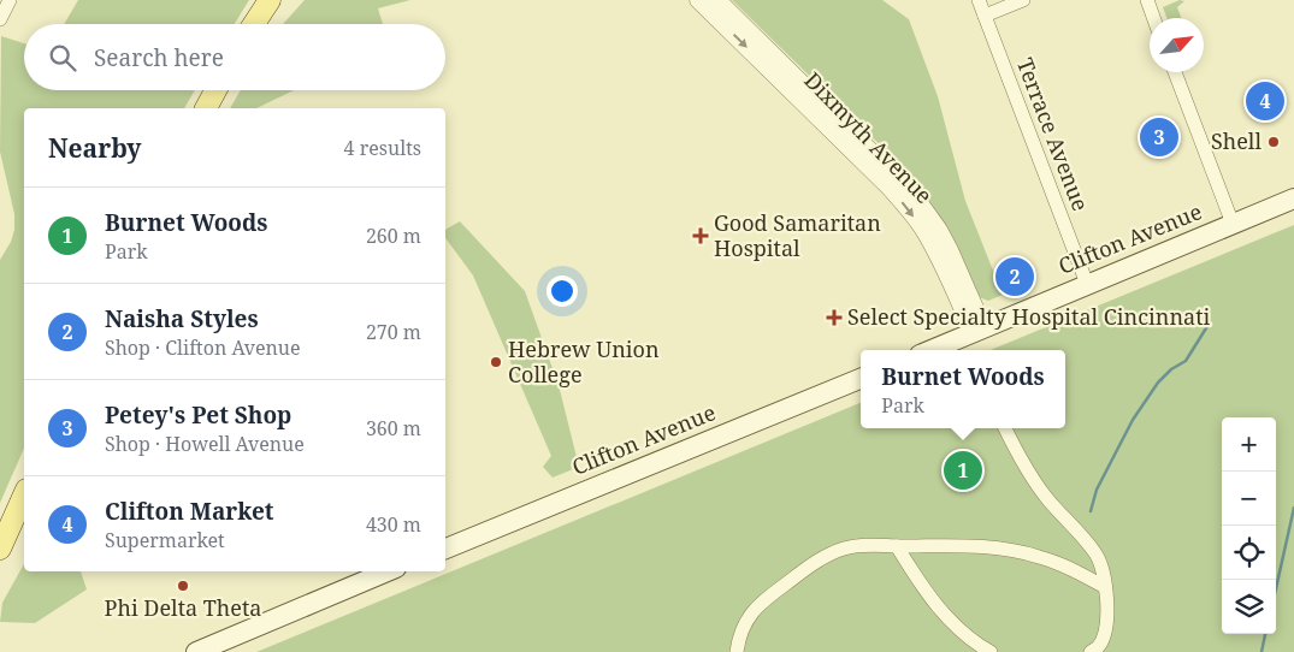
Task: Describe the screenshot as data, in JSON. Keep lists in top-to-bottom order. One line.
{"streets":{"main road":["Clifton Avenue"],"street":["Terrace Avenue","Dixmyth Avenue"]},"crossings":[["Terrace Avenue","Clifton Avenue"],["Dixmyth Avenue","Clifton Avenue"]],"places":{"other":["Shell","Hebrew Union College","Phi Delta Theta"],"health":["Good Samaritan Hospital","Select Specialty Hospital Cincinnati"]},"north":"top right","page":{"search":"Search here","pins":["4","3","2","1"],"heading":["Nearby","4 results"],"list":[{"mark":"1","name":"Burnet Woods","note":"Park","value":"260 m"},{"mark":"2","name":"Naisha Styles","note":"Shop · Clifton Avenue","value":"270 m"},{"mark":"3","name":"Petey's Pet Shop","note":"Shop · Howell Avenue","value":"360 m"},{"mark":"4","name":"Clifton Market","note":"Supermarket","value":"430 m"}],"popup":["Burnet Woods","Park"],"map_buttons":["+","−"]}}
